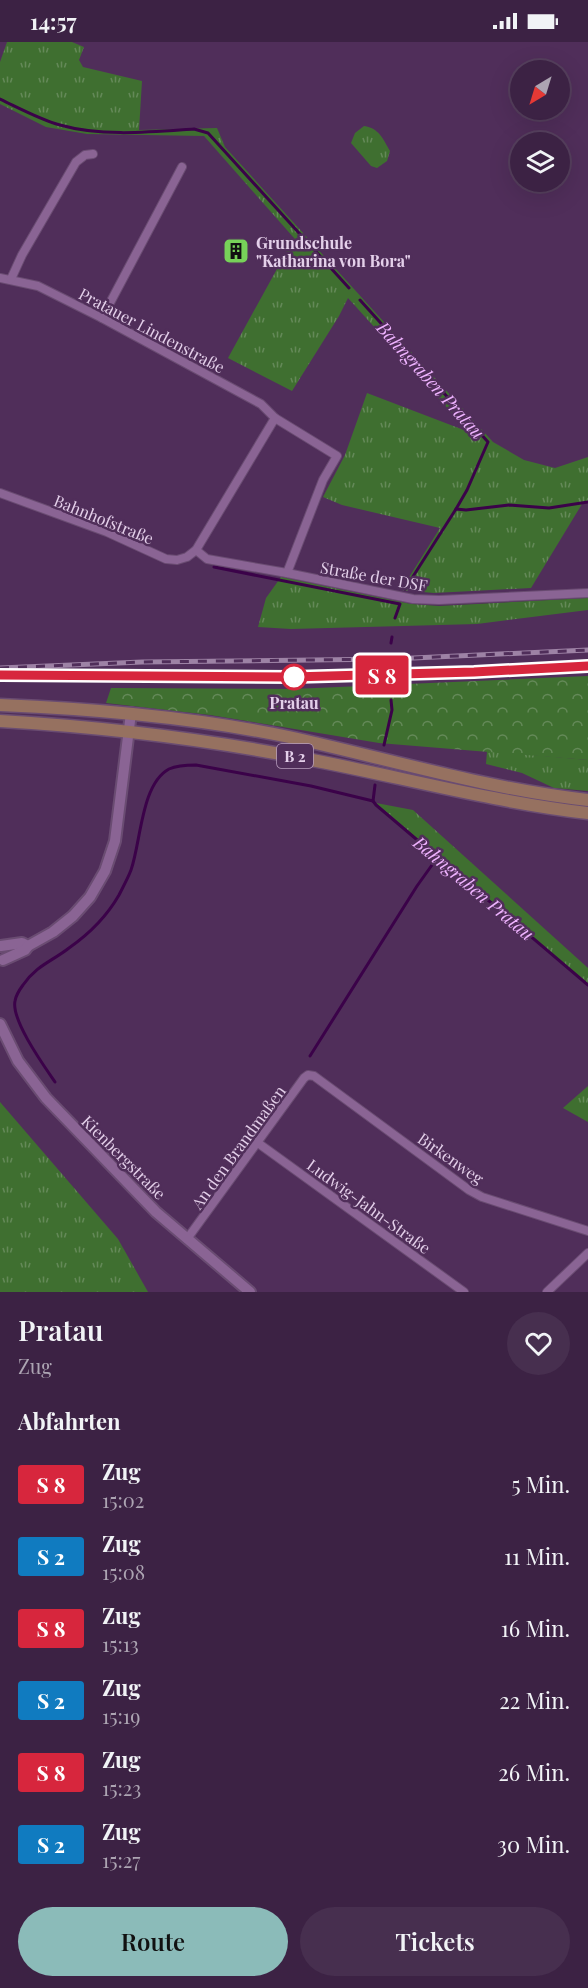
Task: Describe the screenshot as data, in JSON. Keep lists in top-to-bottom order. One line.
{"streets":{"main road":["B 2","Kienbergstraße"],"street":["Pratauer Lindenstraße","Bahnhofstraße","Straße der DSF","An den Brandmaßen","Birkenweg","Ludwig-Jahn-Straße"]},"crossings":[["Pratauer Lindenstraße","Straße der DSF"],["Bahnhofstraße","Straße der DSF"],["An den Brandmaßen","Kienbergstraße"],["An den Brandmaßen","Birkenweg"],["An den Brandmaßen","Ludwig-Jahn-Straße"]],"water":["Bahngraben Pratau"],"places":{"building":["Grundschule \"Katharina von Bora\""],"other":["Pratau"]},"north":"bottom left","page":{"status":"14:57","on_map":"S 8","heading":[["Pratau","Zug"],"Abfahrten"],"list":[{"mark":"S 8","name":"Zug","note":"15:02","value":"5 Min."},{"mark":"S 2","name":"Zug","note":"15:08","value":"11 Min."},{"mark":"S 8","name":"Zug","note":"15:13","value":"16 Min."},{"mark":"S 2","name":"Zug","note":"15:19","value":"22 Min."},{"mark":"S 8","name":"Zug","note":"15:23","value":"26 Min."},{"mark":"S 2","name":"Zug","note":"15:27","value":"30 Min."}],"buttons":["Route","Tickets"]}}
